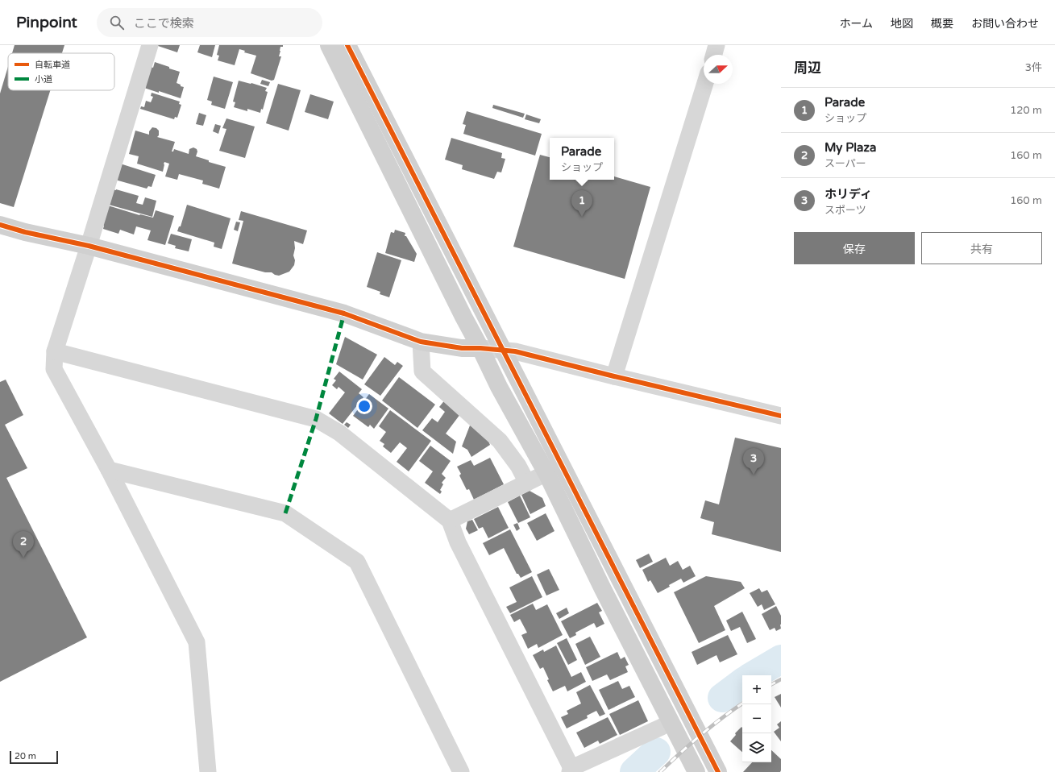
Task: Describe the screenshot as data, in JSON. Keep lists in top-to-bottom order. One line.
{"legend":["自転車道","小道"],"scale_bar":"20 m","north":"right","page":{"header":"Pinpoint","search":"ここで検索","nav":["ホーム","地図","概要","お問い合わせ"],"heading":["周辺","3件"],"list":[{"mark":"1","name":"Parade","note":"ショップ","value":"120 m"},{"mark":"2","name":"My Plaza","note":"スーパー","value":"160 m"},{"mark":"3","name":"ホリディ","note":"スポーツ","value":"160 m"}],"popup":["Parade","ショップ"],"pins":["1","3","2"],"buttons":["保存","共有"],"map_buttons":["+","−"],"scale":"20 m"}}
